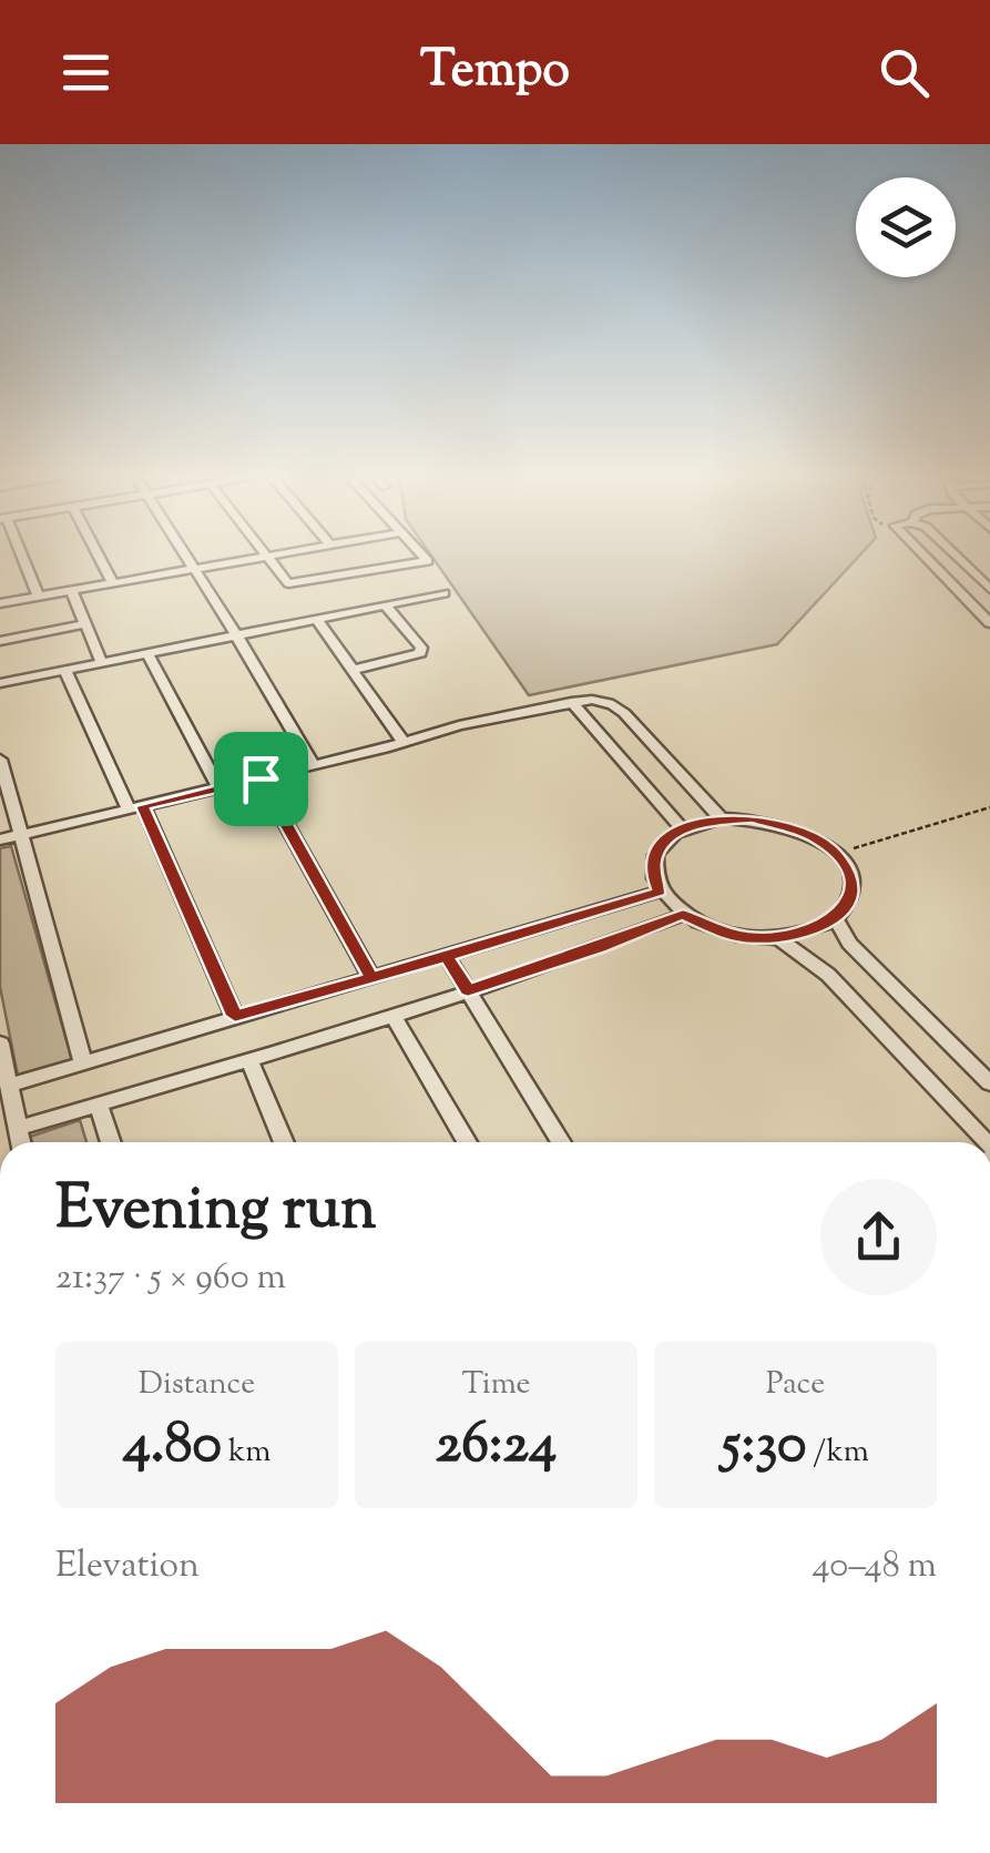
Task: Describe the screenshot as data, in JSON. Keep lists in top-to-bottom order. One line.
{"page":{"header":"Tempo","heading":["Evening run","21:37 · 5 × 960 m"],"stats":[["Distance","4.80 km"],["Time","26:24"],["Pace","5:30 /km"]],"chart":["Elevation","40–48 m"]}}
